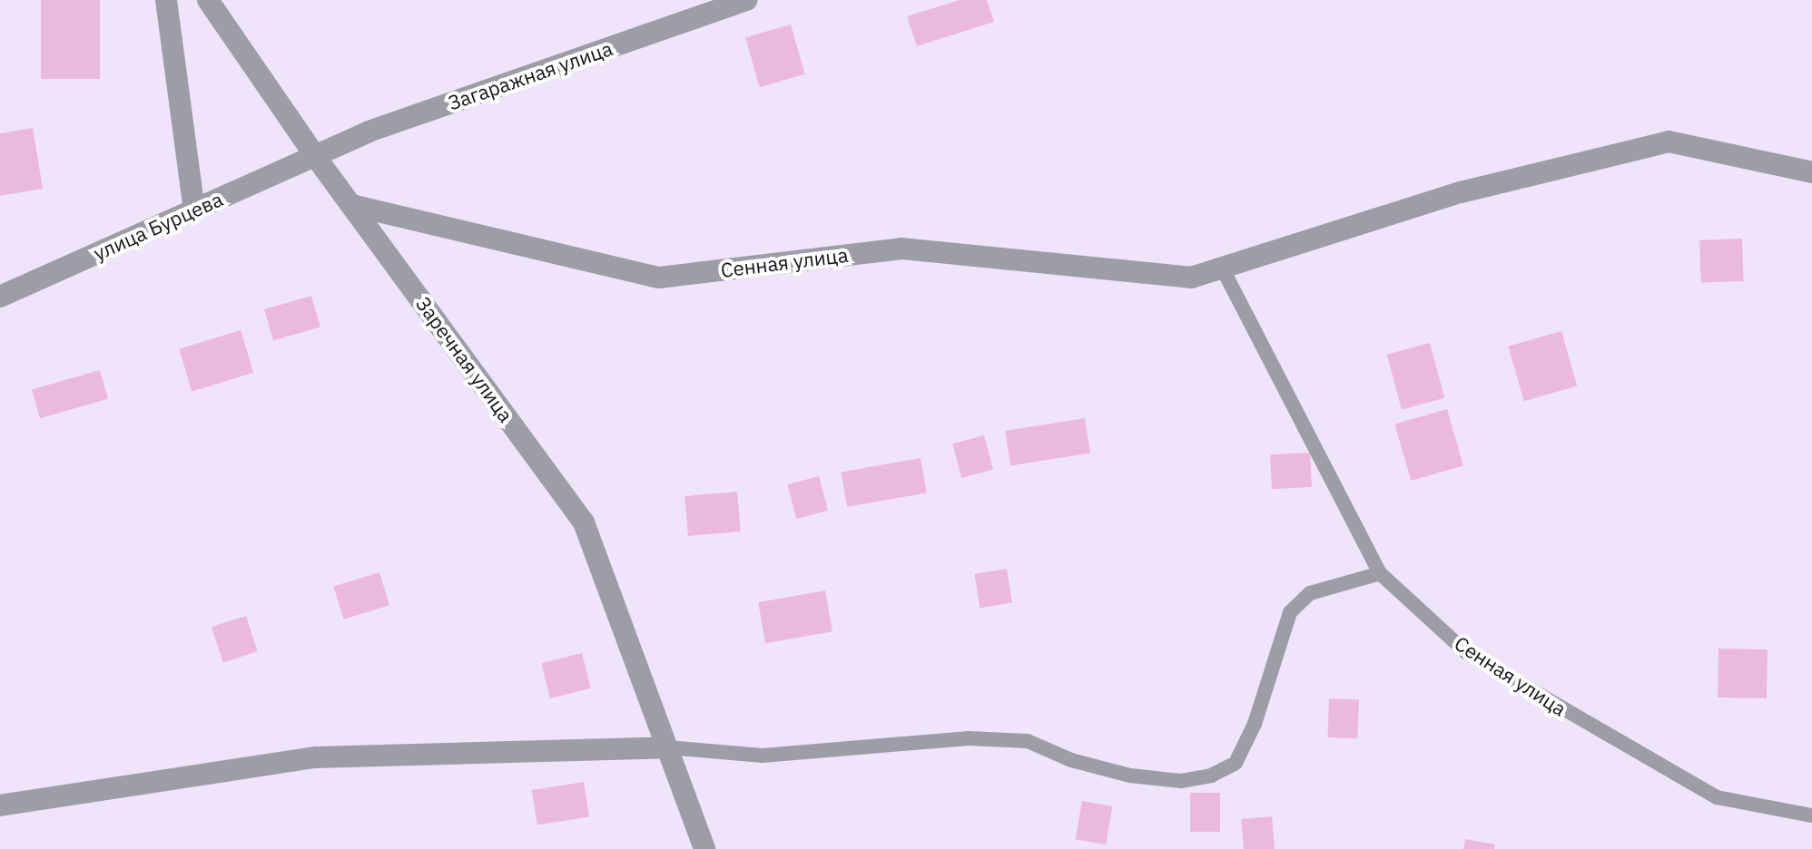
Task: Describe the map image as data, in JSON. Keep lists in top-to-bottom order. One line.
{"streets":{"street":["Загаражная улица","улица Бурцева","Сенная улица","Заречная улица"]},"crossings":[["Загаражная улица","улица Бурцева"],["Загаражная улица","Заречная улица"],["улица Бурцева","Заречная улица"],["Сенная улица","Заречная улица"]]}
